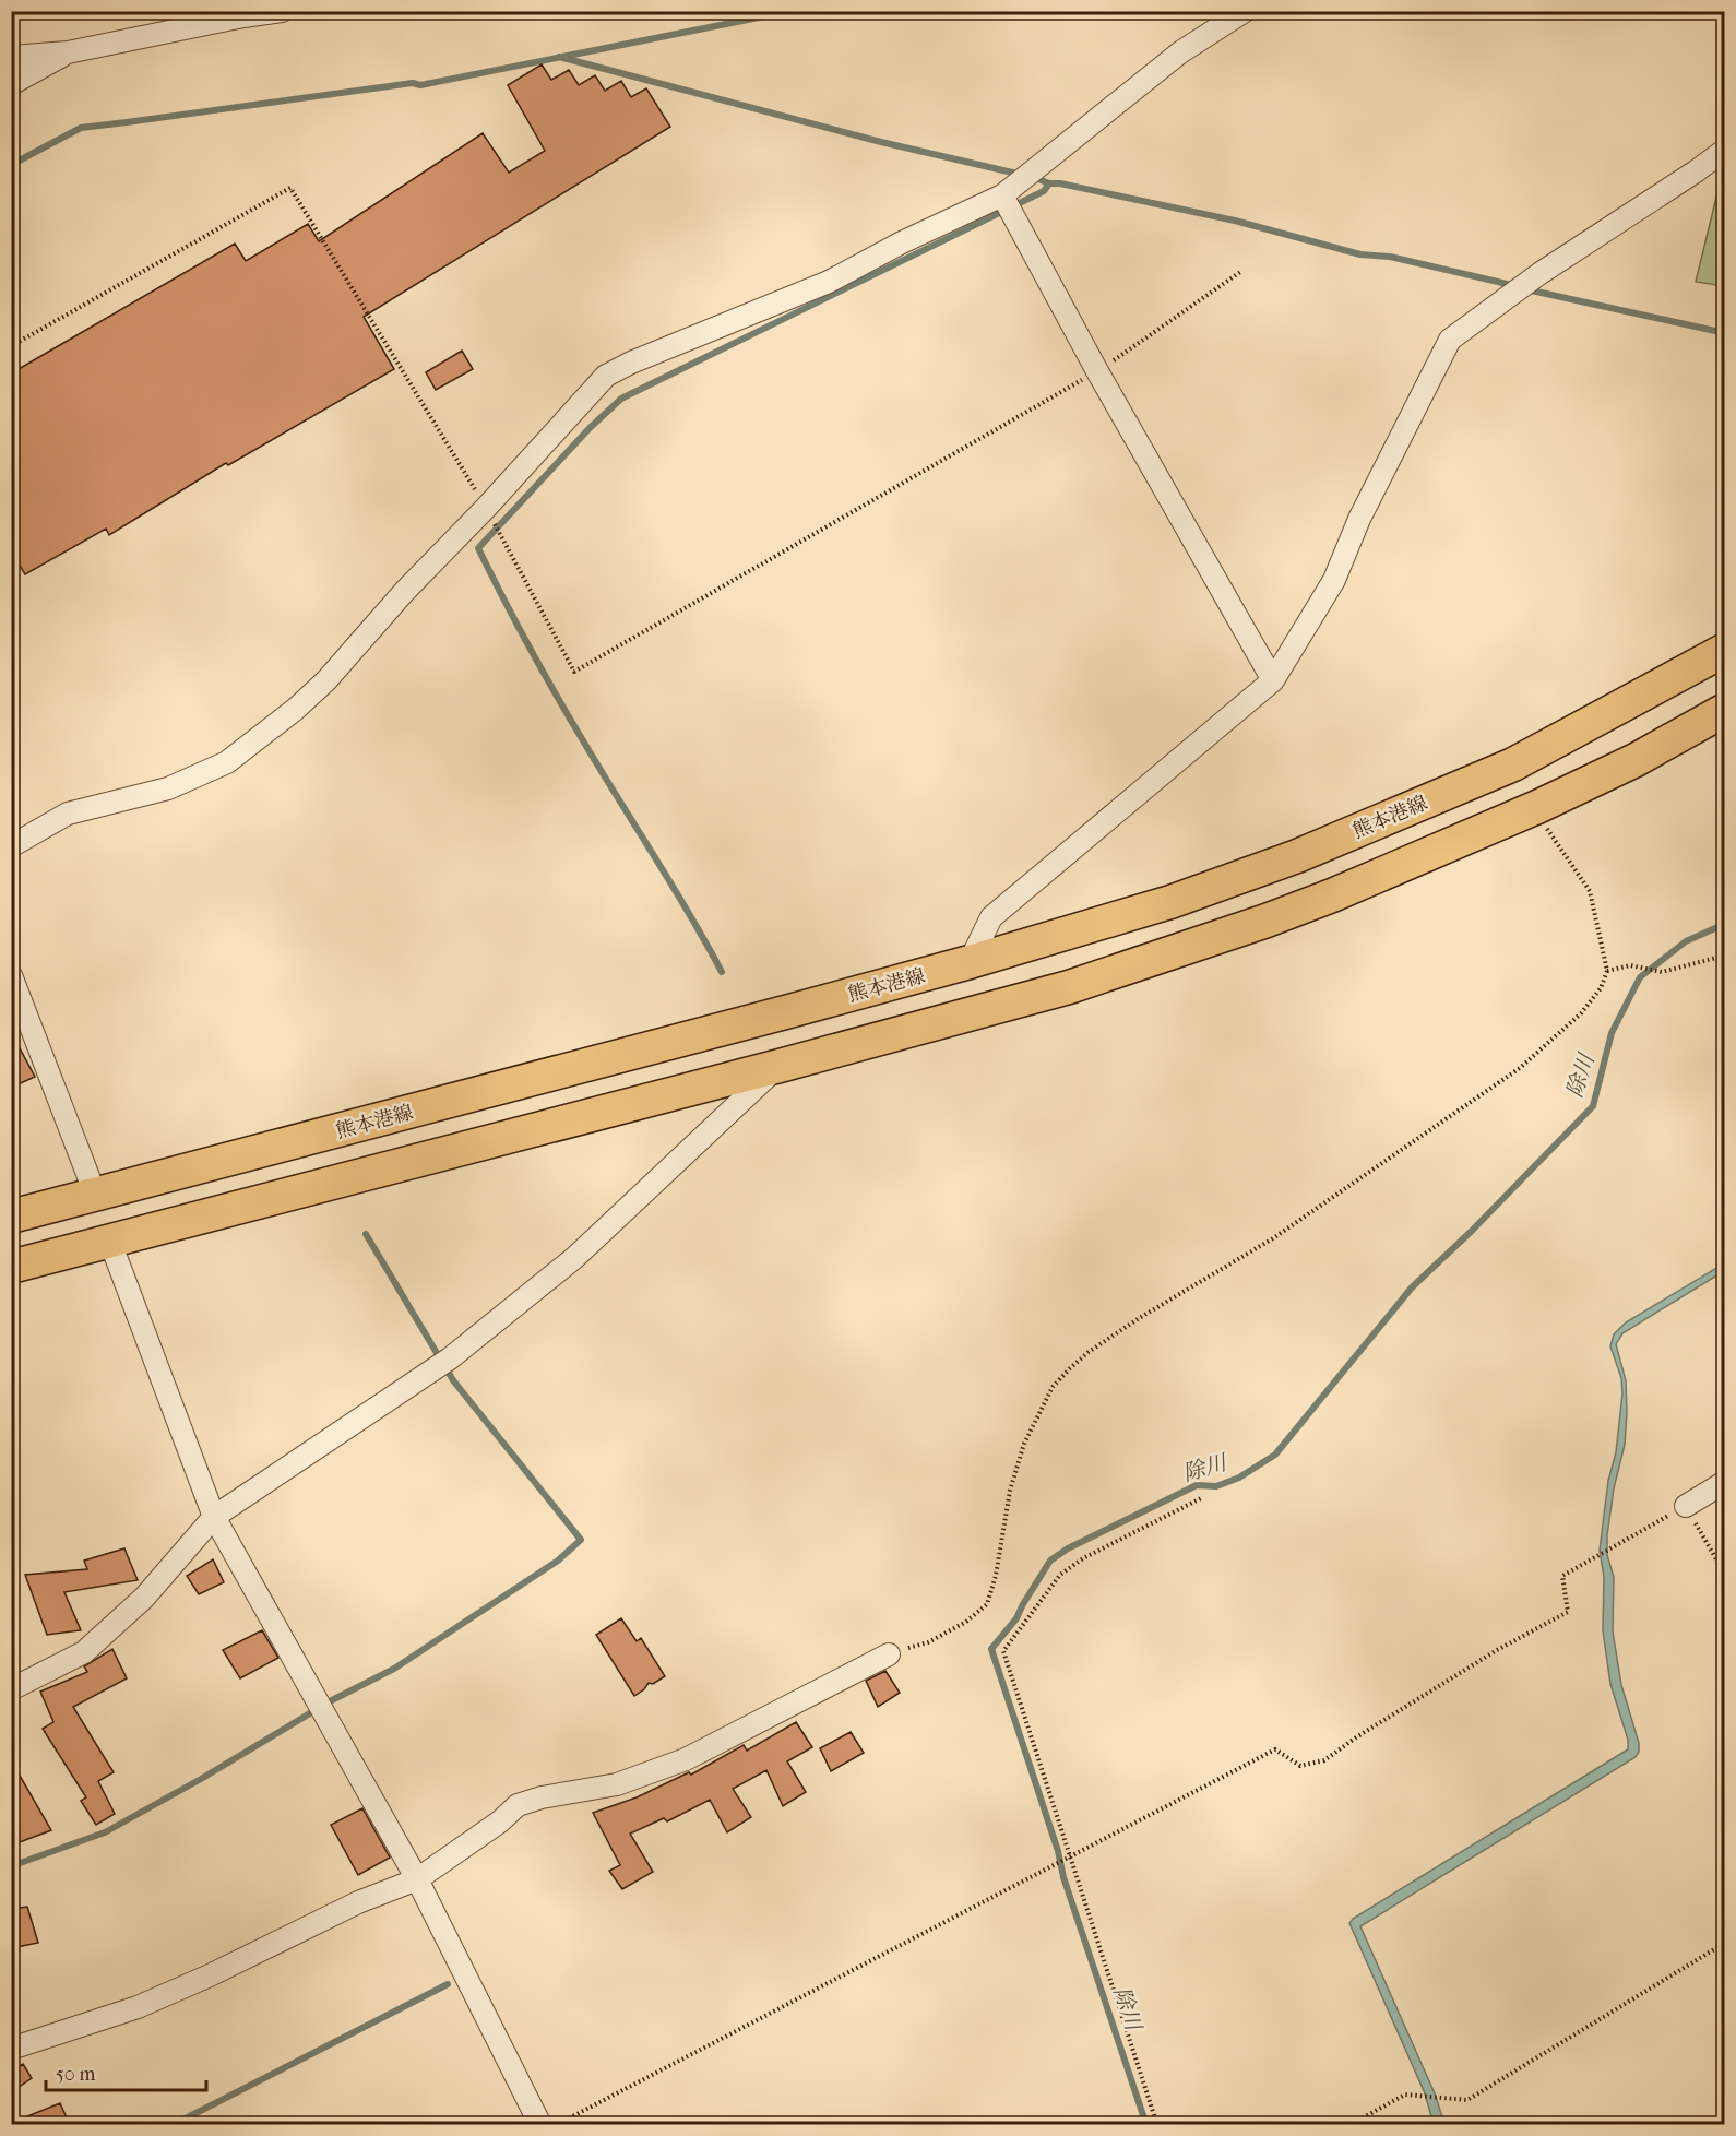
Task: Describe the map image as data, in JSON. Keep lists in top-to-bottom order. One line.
{"streets":{"main road":["熊本港線"]},"water":["除川"],"scale_bar":"50 m"}
